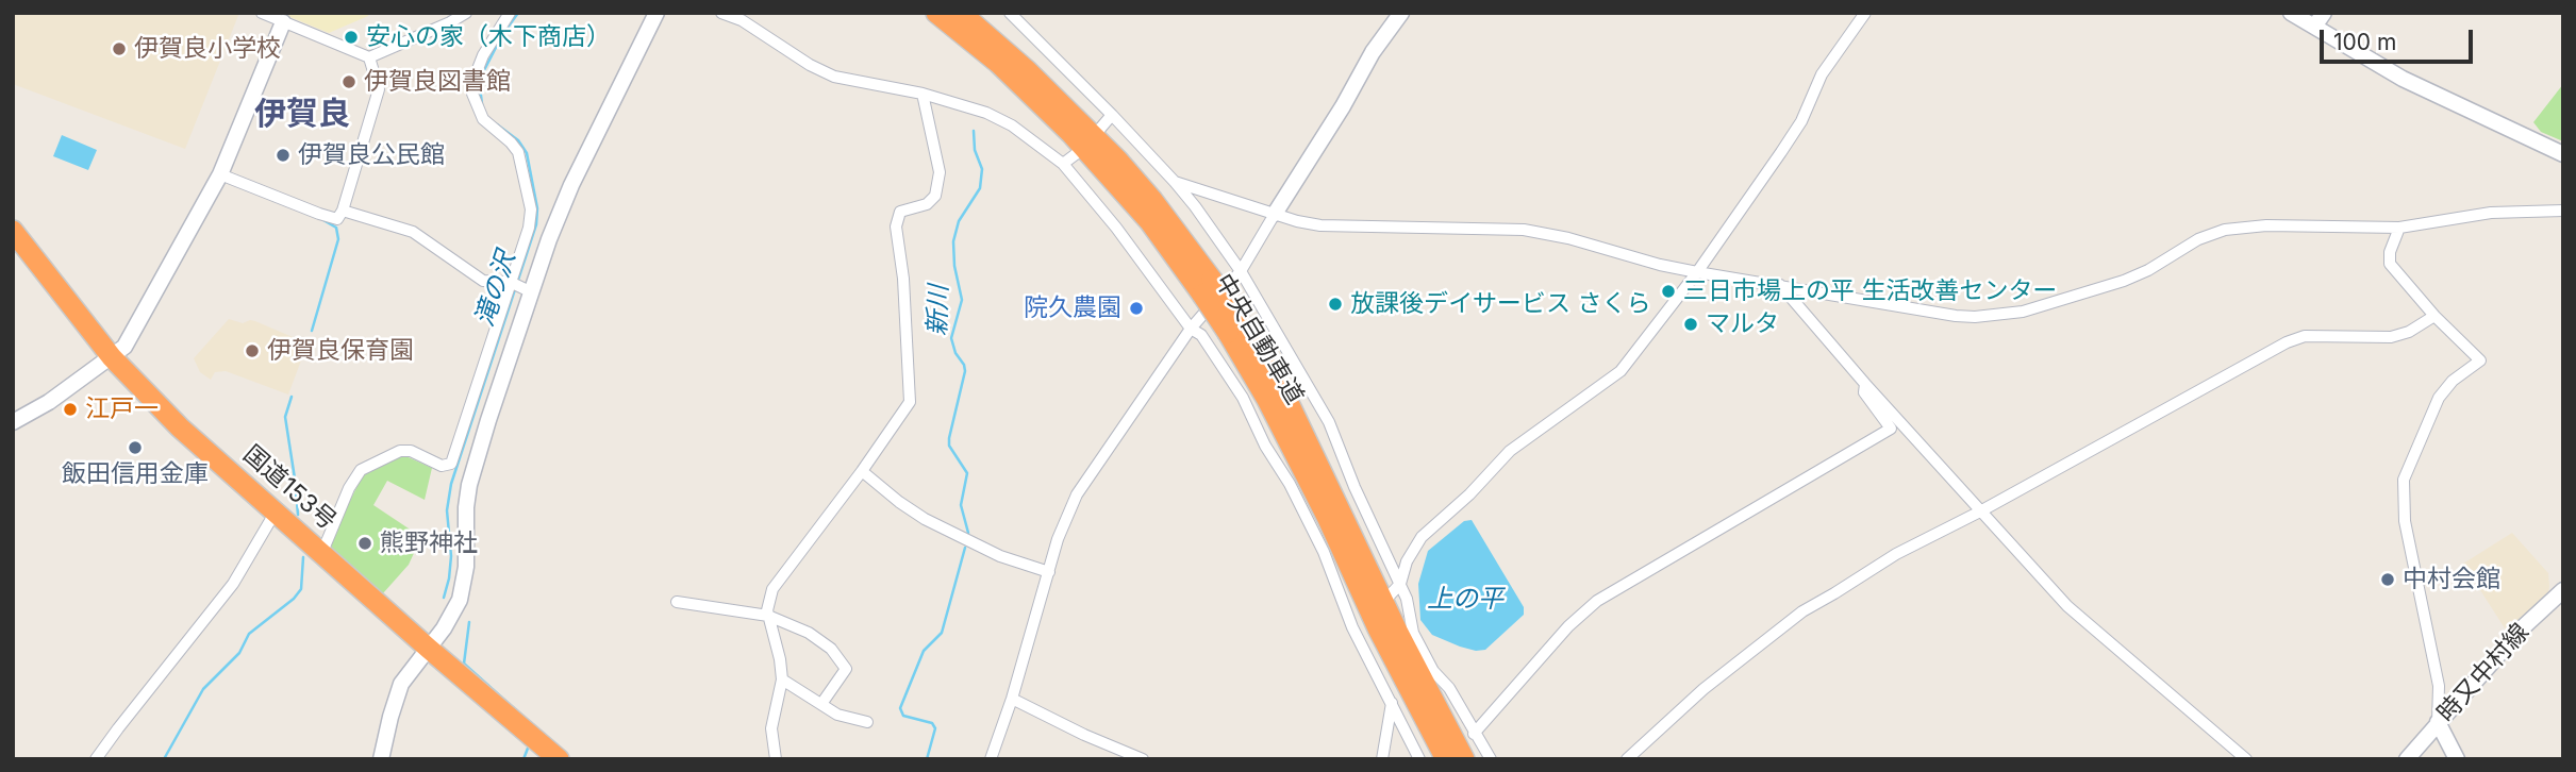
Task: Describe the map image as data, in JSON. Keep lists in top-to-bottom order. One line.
{"streets":{"highway":["中央自動車道","国道153号"],"street":["時又中村線"]},"districts":["伊賀良"],"water":["滝の沢","新川","上の平"],"places":["安心の家（木下商店）","伊賀良小学校","伊賀良図書館","伊賀良公民館","三日市場上の平 生活改善センター","放課後デイサービス さくら","院久農園","マルタ","伊賀良保育園","江戸一","飯田信用金庫","熊野神社","中村会館"],"scale_bar":"100 m"}
